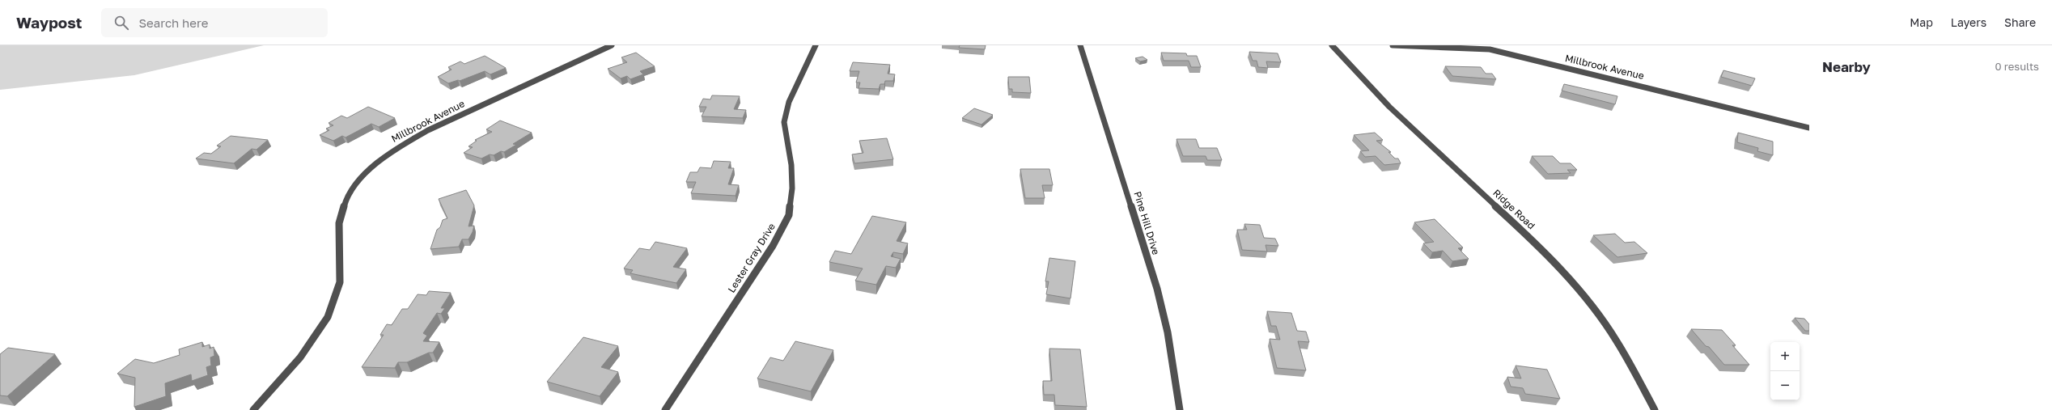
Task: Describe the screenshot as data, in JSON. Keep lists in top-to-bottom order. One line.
{"streets":{"street":["Millbrook Avenue","Ridge Road","Pine Hill Drive","Lester Gray Drive"]},"page":{"header":"Waypost","search":"Search here","nav":["Map","Layers","Share"],"heading":["Nearby","0 results"],"map_buttons":["+","−"]}}
